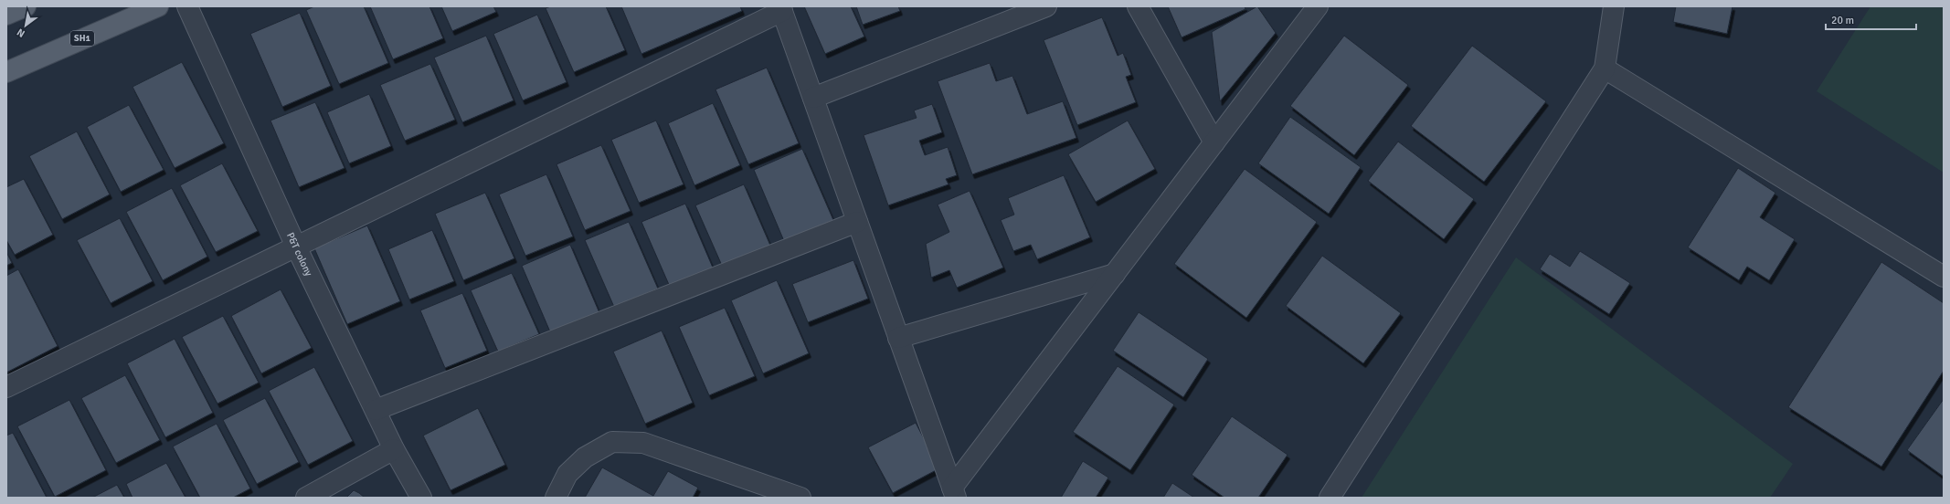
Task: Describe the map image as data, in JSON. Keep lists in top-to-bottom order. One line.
{"streets":{"main road":["SH1"],"street":["P&T colony"]},"scale_bar":"20 m","north":"bottom left"}
